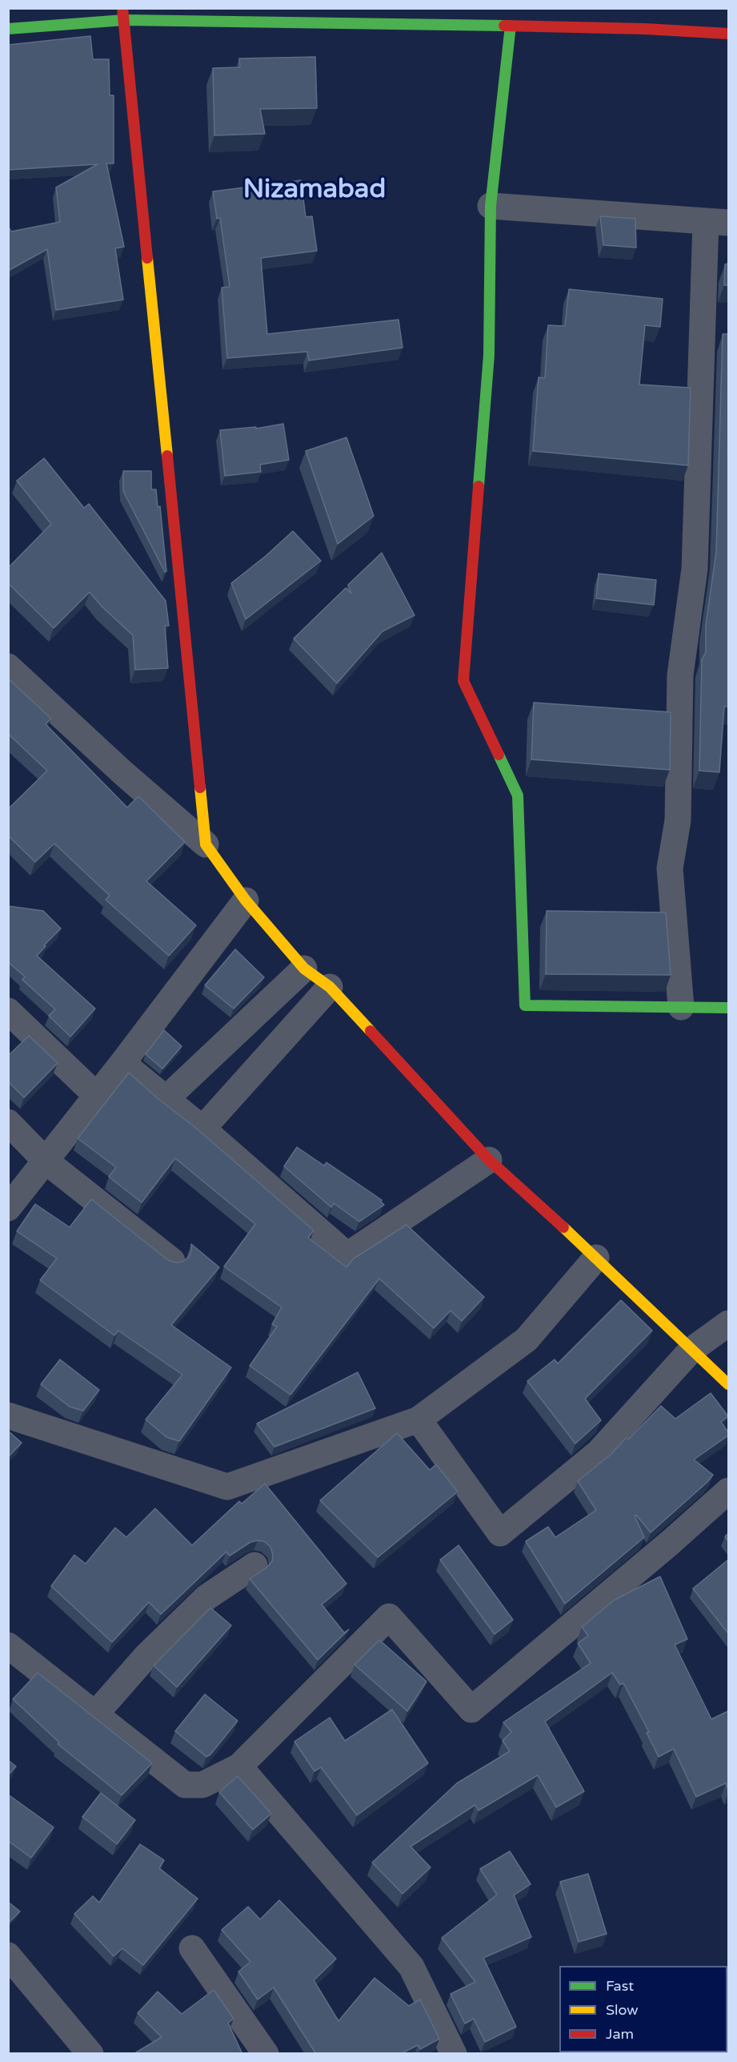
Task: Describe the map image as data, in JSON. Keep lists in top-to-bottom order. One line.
{"districts":["Nizamabad"],"legend":["Fast","Slow","Jam"]}
